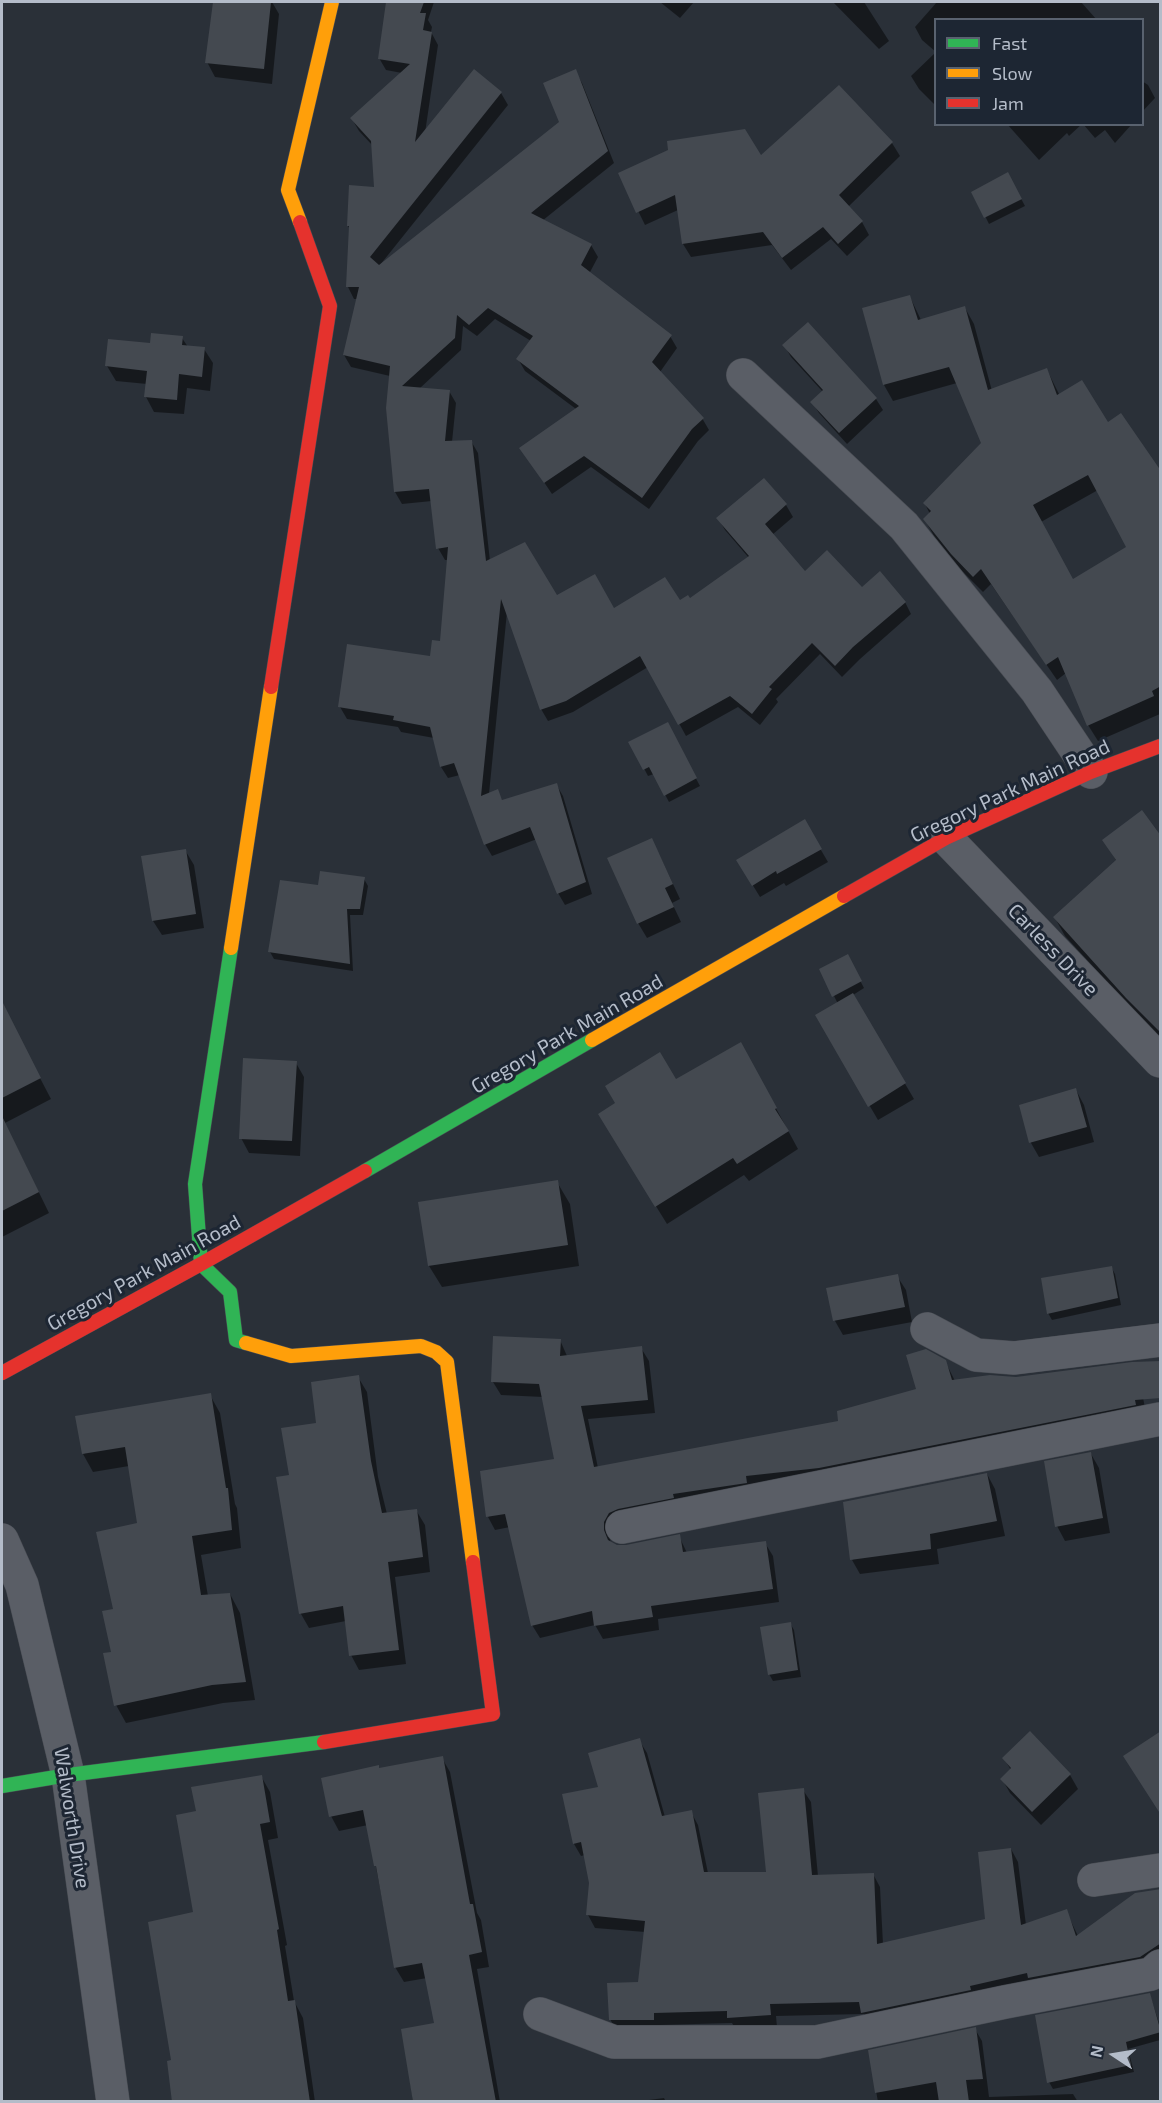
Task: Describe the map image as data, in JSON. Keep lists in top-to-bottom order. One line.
{"streets":{"street":["Gregory Park Main Road","Carless Drive","Walworth Drive"]},"crossings":[["Gregory Park Main Road","Carless Drive"]],"legend":["Fast","Slow","Jam"],"north":"left"}
